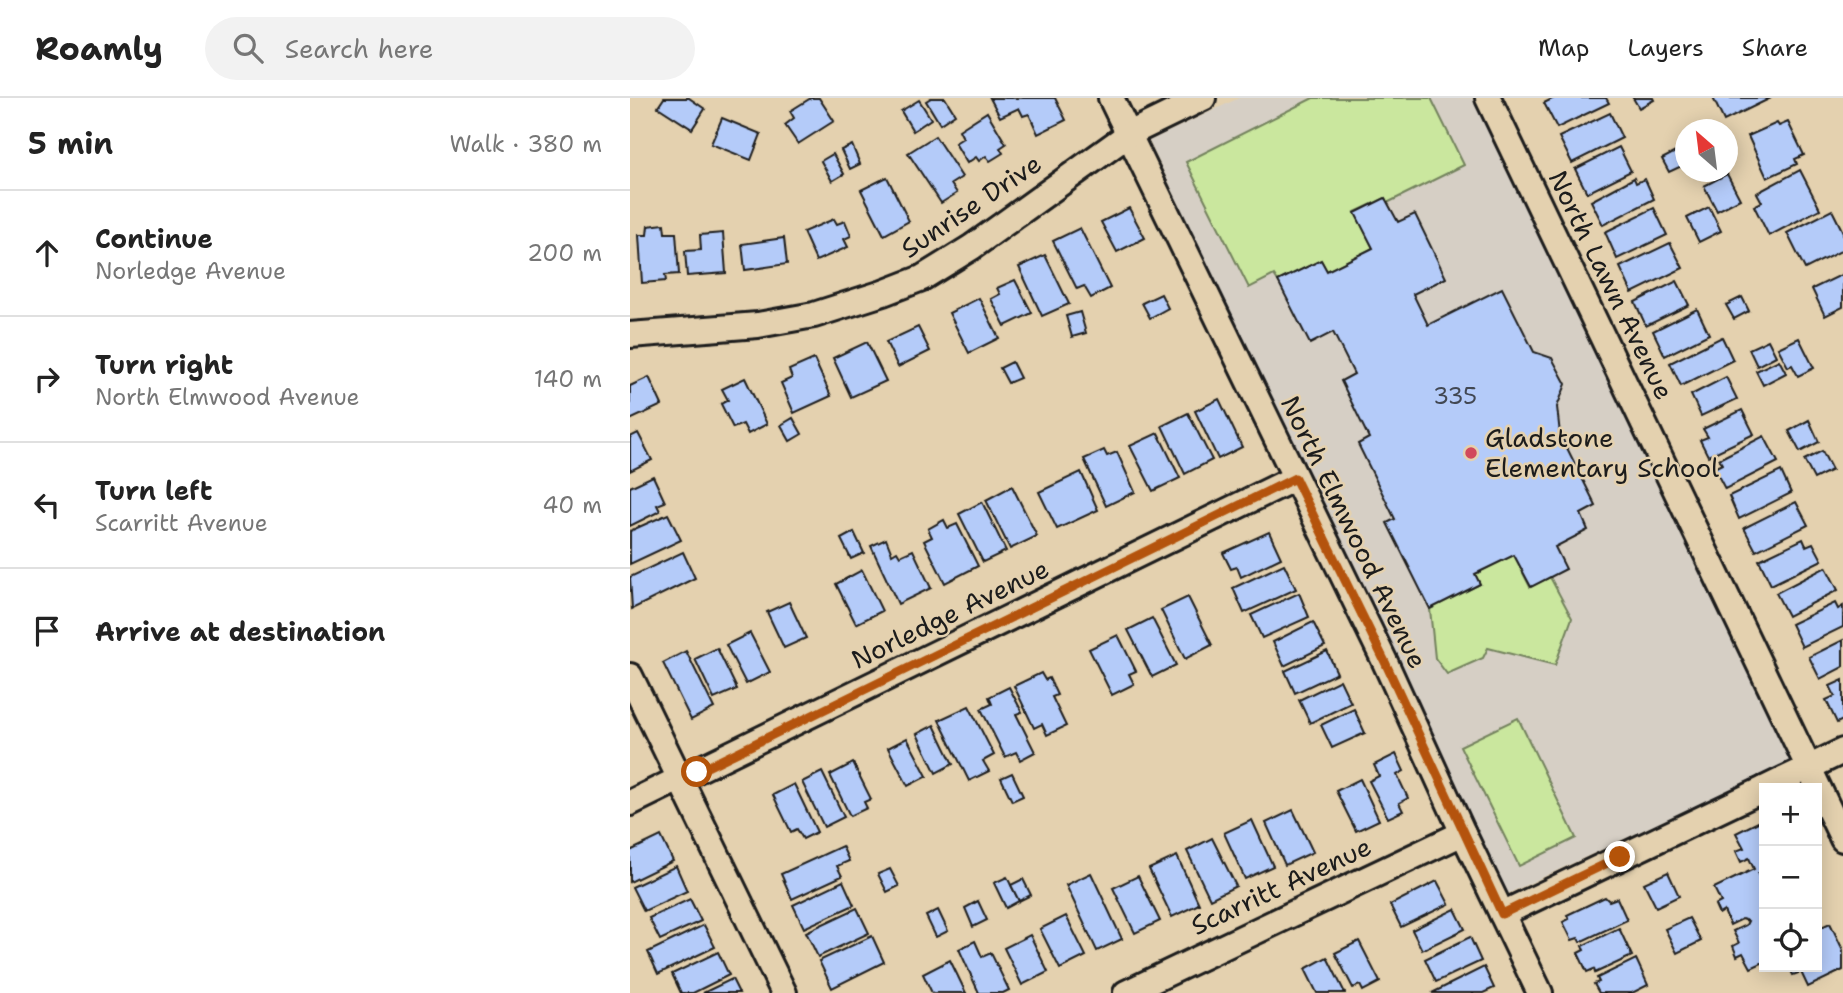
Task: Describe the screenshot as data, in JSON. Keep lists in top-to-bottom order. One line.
{"streets":{"street":["Sunrise Drive","North Lawn Avenue","North Elmwood Avenue","Norledge Avenue","Scarritt Avenue"]},"crossings":[["Sunrise Drive","North Elmwood Avenue"],["North Elmwood Avenue","Norledge Avenue"],["North Elmwood Avenue","Scarritt Avenue"]],"places":["Gladstone Elementary School"],"house_numbers":["335"],"north":"top left","page":{"header":"Roamly","search":"Search here","nav":["Map","Layers","Share"],"heading":["5 min","Walk · 380 m"],"list":[["Continue","Norledge Avenue","200 m"],["Turn right","North Elmwood Avenue","140 m"],["Turn left","Scarritt Avenue","40 m"],"Arrive at destination"],"map_buttons":["+","−"]}}
